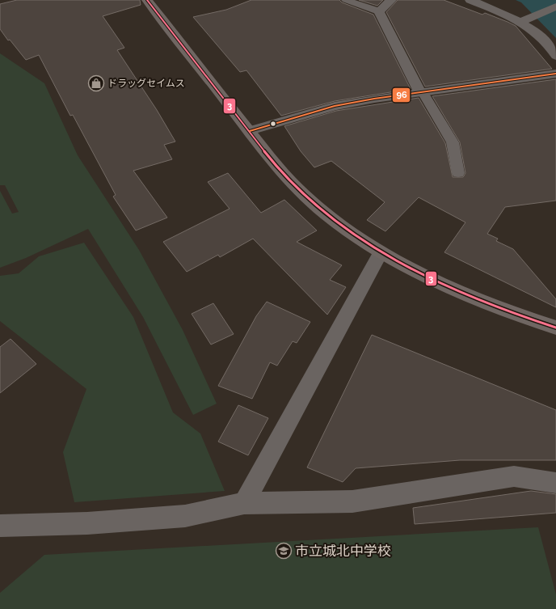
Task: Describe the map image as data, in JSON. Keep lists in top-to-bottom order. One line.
{"places":{"shop":["ドラッグセイムス"],"school or university":["市立城北中学校"]},"lines":["transit line 3","transit line 96"]}
